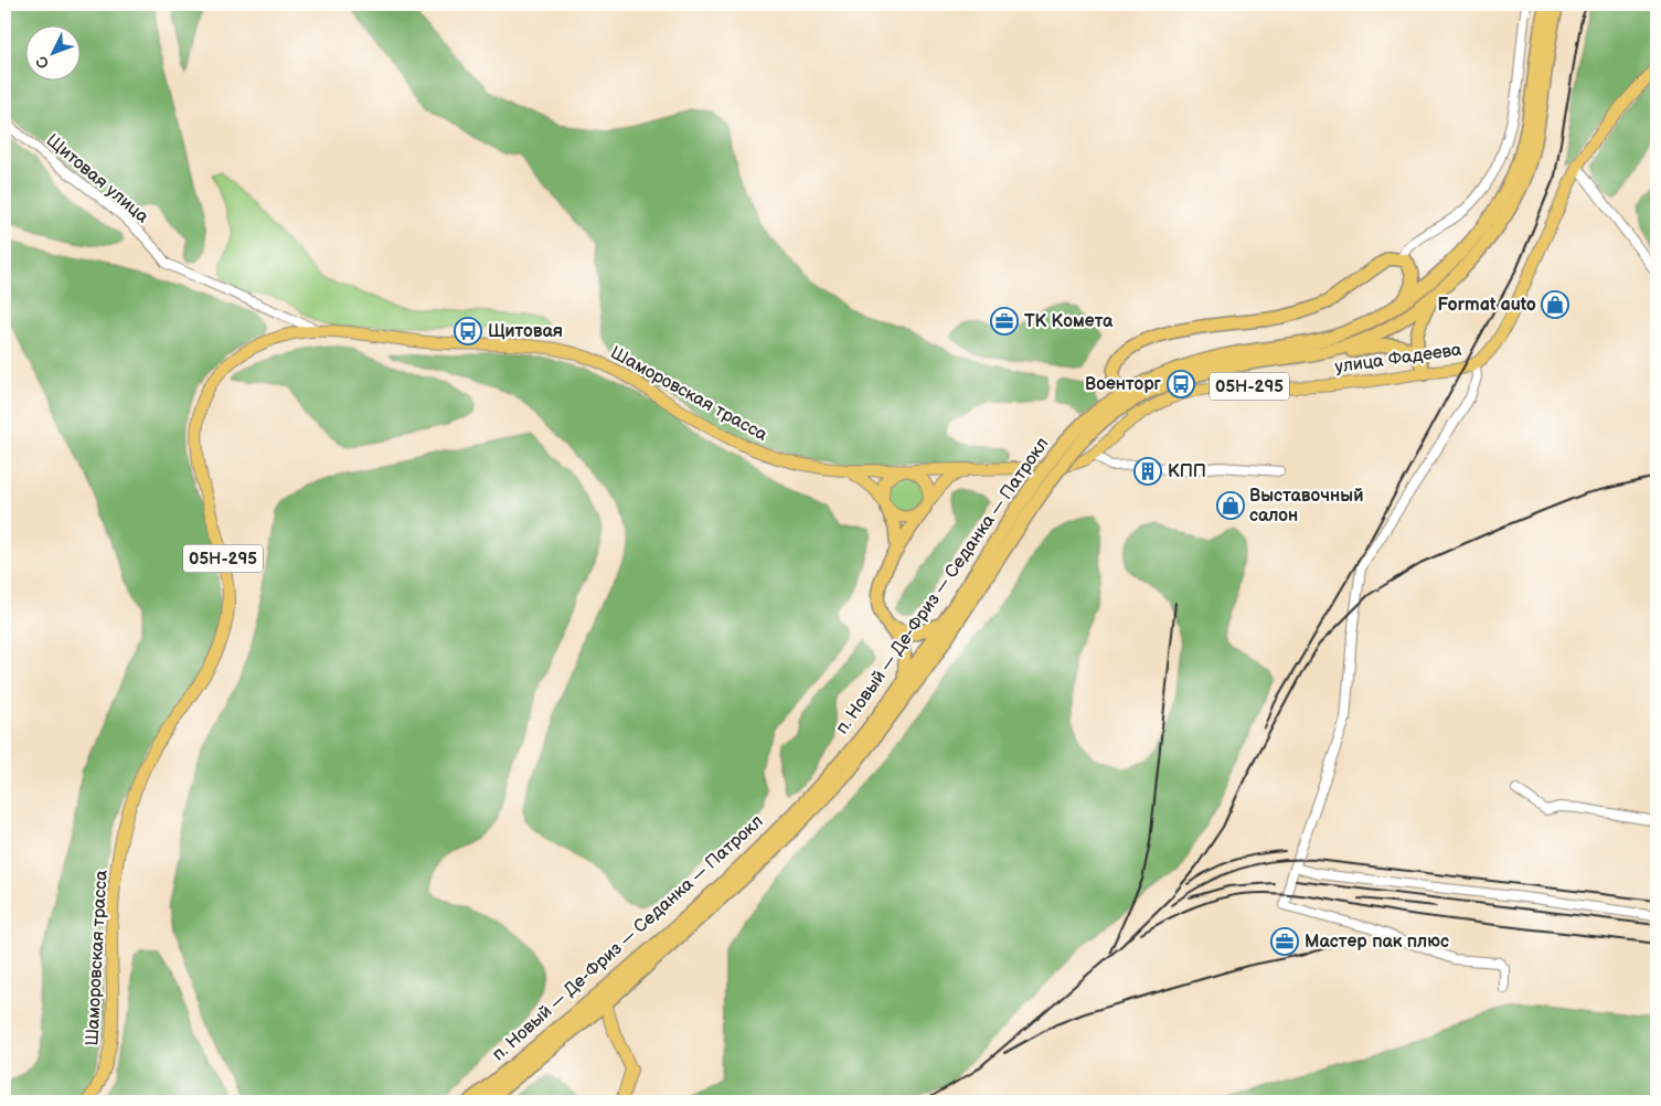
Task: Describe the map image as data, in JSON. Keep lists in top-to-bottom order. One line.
{"streets":{"highway":["п. Новый — Де-Фриз — Седанка — Патрокл"],"main road":["улица Фадеева","05Н-295","Шаморовская трасса"],"street":["Щитовая улица"]},"crossings":[["Щитовая улица","Шаморовская трасса"],["улица Фадеева","Шаморовская трасса"],["05Н-295","Шаморовская трасса"]],"places":{"shop":["Format auto","Выставочный салон"],"office":["ТК Комета","Мастер пак плюс"],"bus stop":["Щитовая","Военторг"],"building":["КПП"]},"north":"bottom left"}
